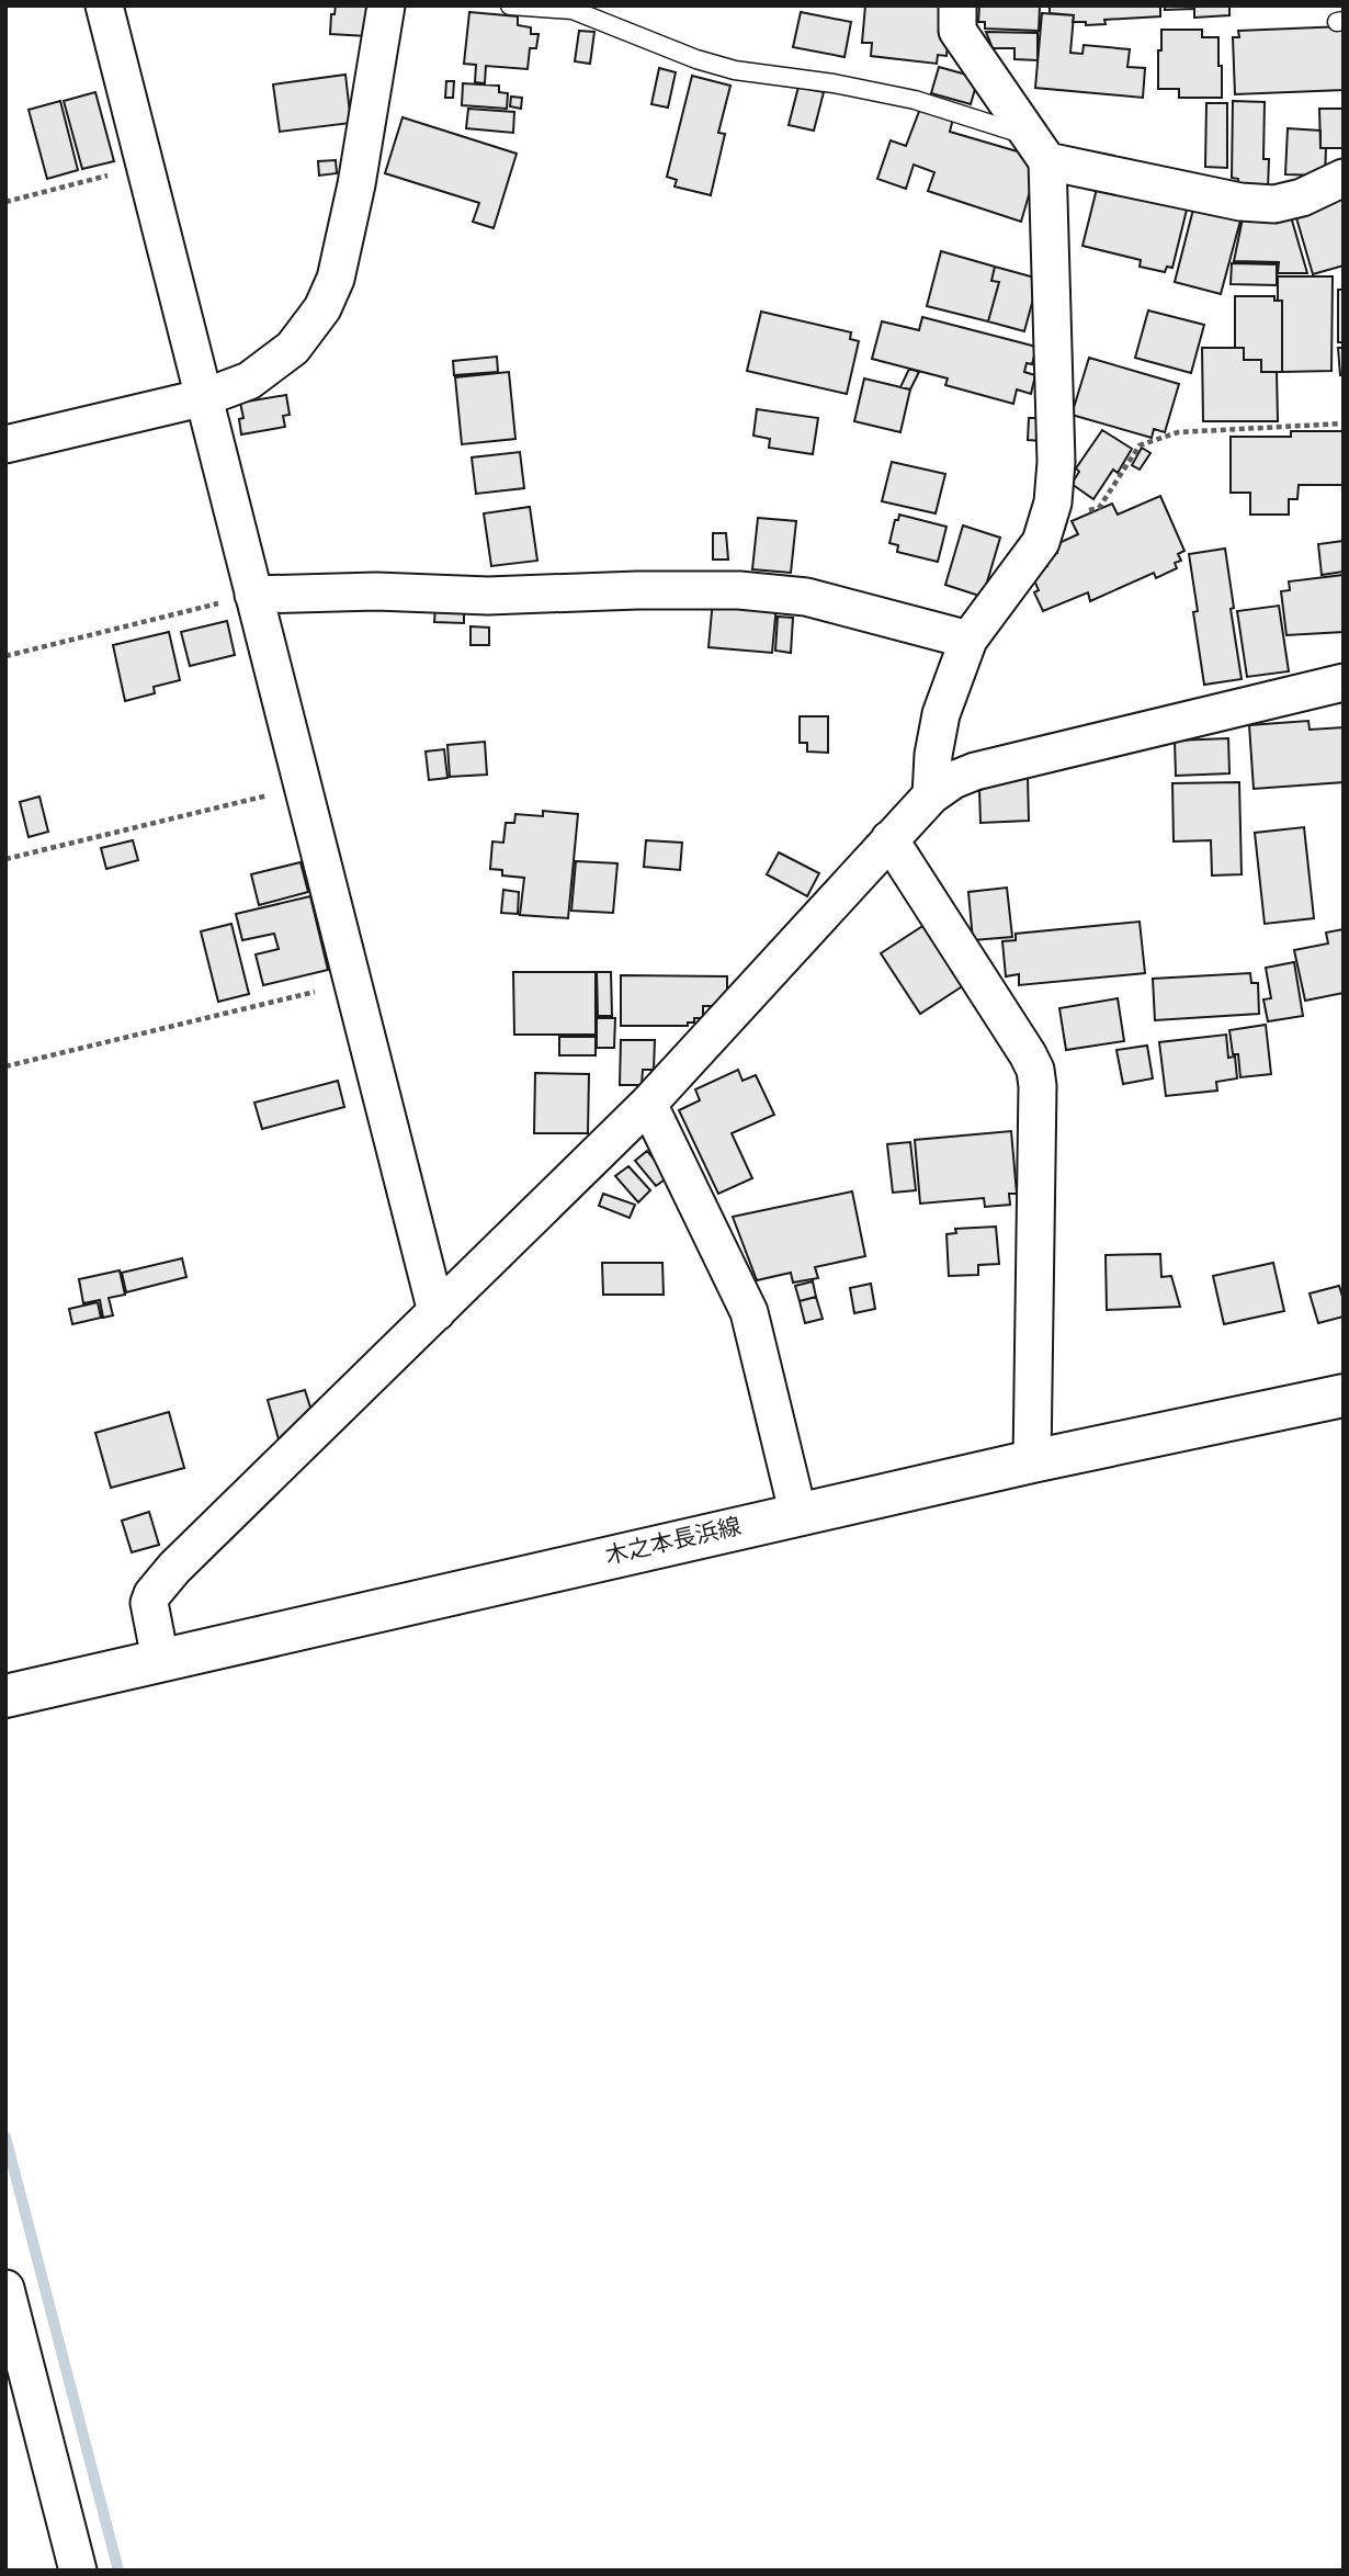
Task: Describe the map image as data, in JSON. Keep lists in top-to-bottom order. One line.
{"streets":{"main road":["木之本長浜線"]}}
